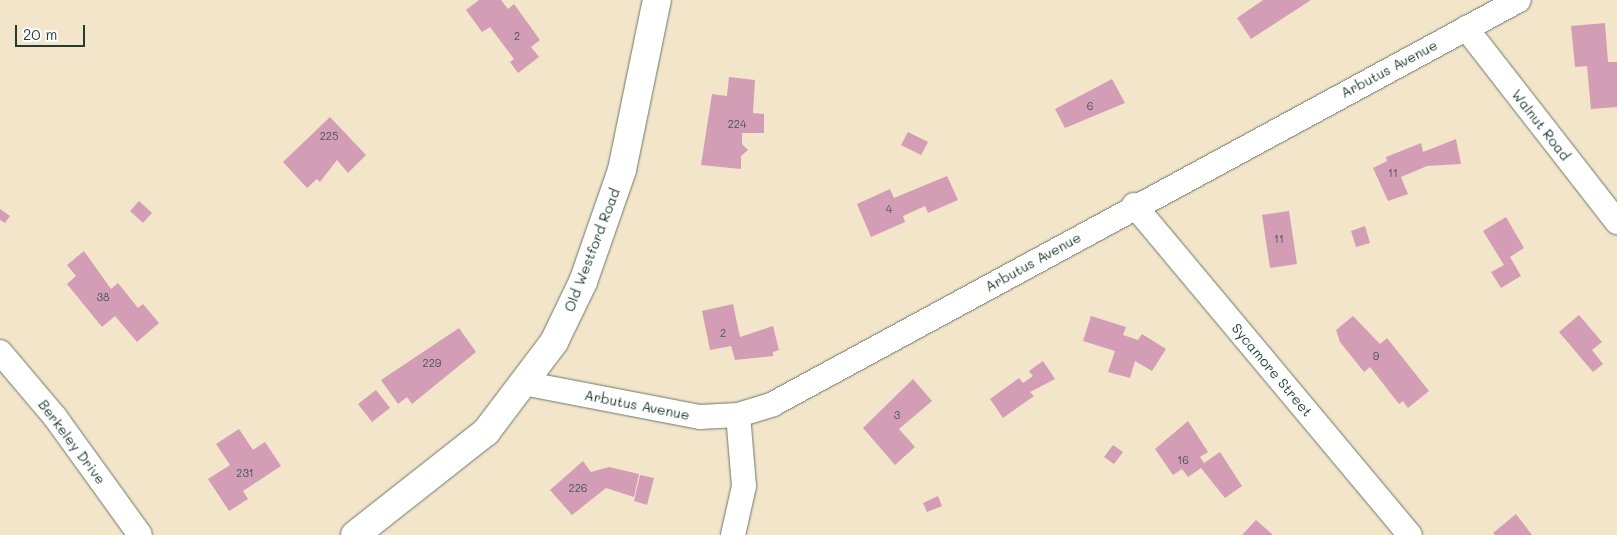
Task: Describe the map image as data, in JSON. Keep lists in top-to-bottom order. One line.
{"streets":{"main road":["Old Westford Road"],"street":["Arbutus Avenue","Walnut Road","Sycamore Street","Berkeley Drive"]},"crossings":[["Arbutus Avenue","Walnut Road"],["Arbutus Avenue","Old Westford Road"],["Arbutus Avenue","Sycamore Street"]],"house_numbers":["2","6","224","225","11","4","11","38","2","9","229","3","16","231","226"],"scale_bar":"20 m"}
